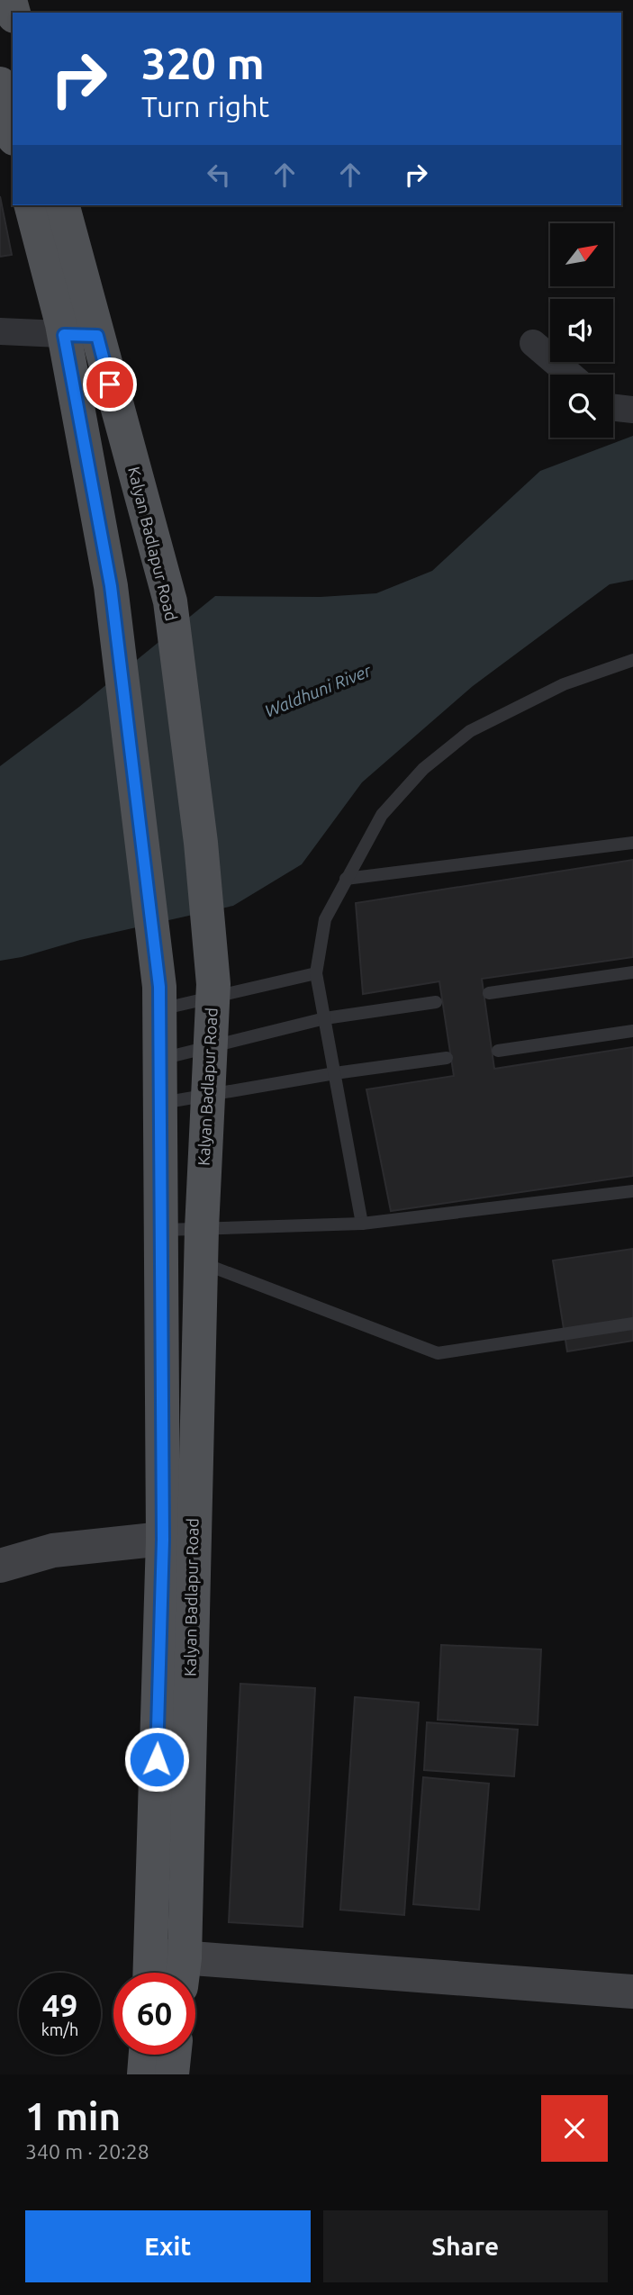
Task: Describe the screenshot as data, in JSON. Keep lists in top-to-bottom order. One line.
{"streets":{"main road":["Kalyan Badlapur Road"]},"water":["Waldhuni River"],"north":"top right","page":{"turn":["320 m","Turn right"],"speed":"49 km/h","limit":"60","heading":["1 min","340 m · 20:28"],"buttons":["Exit","Share"]}}
